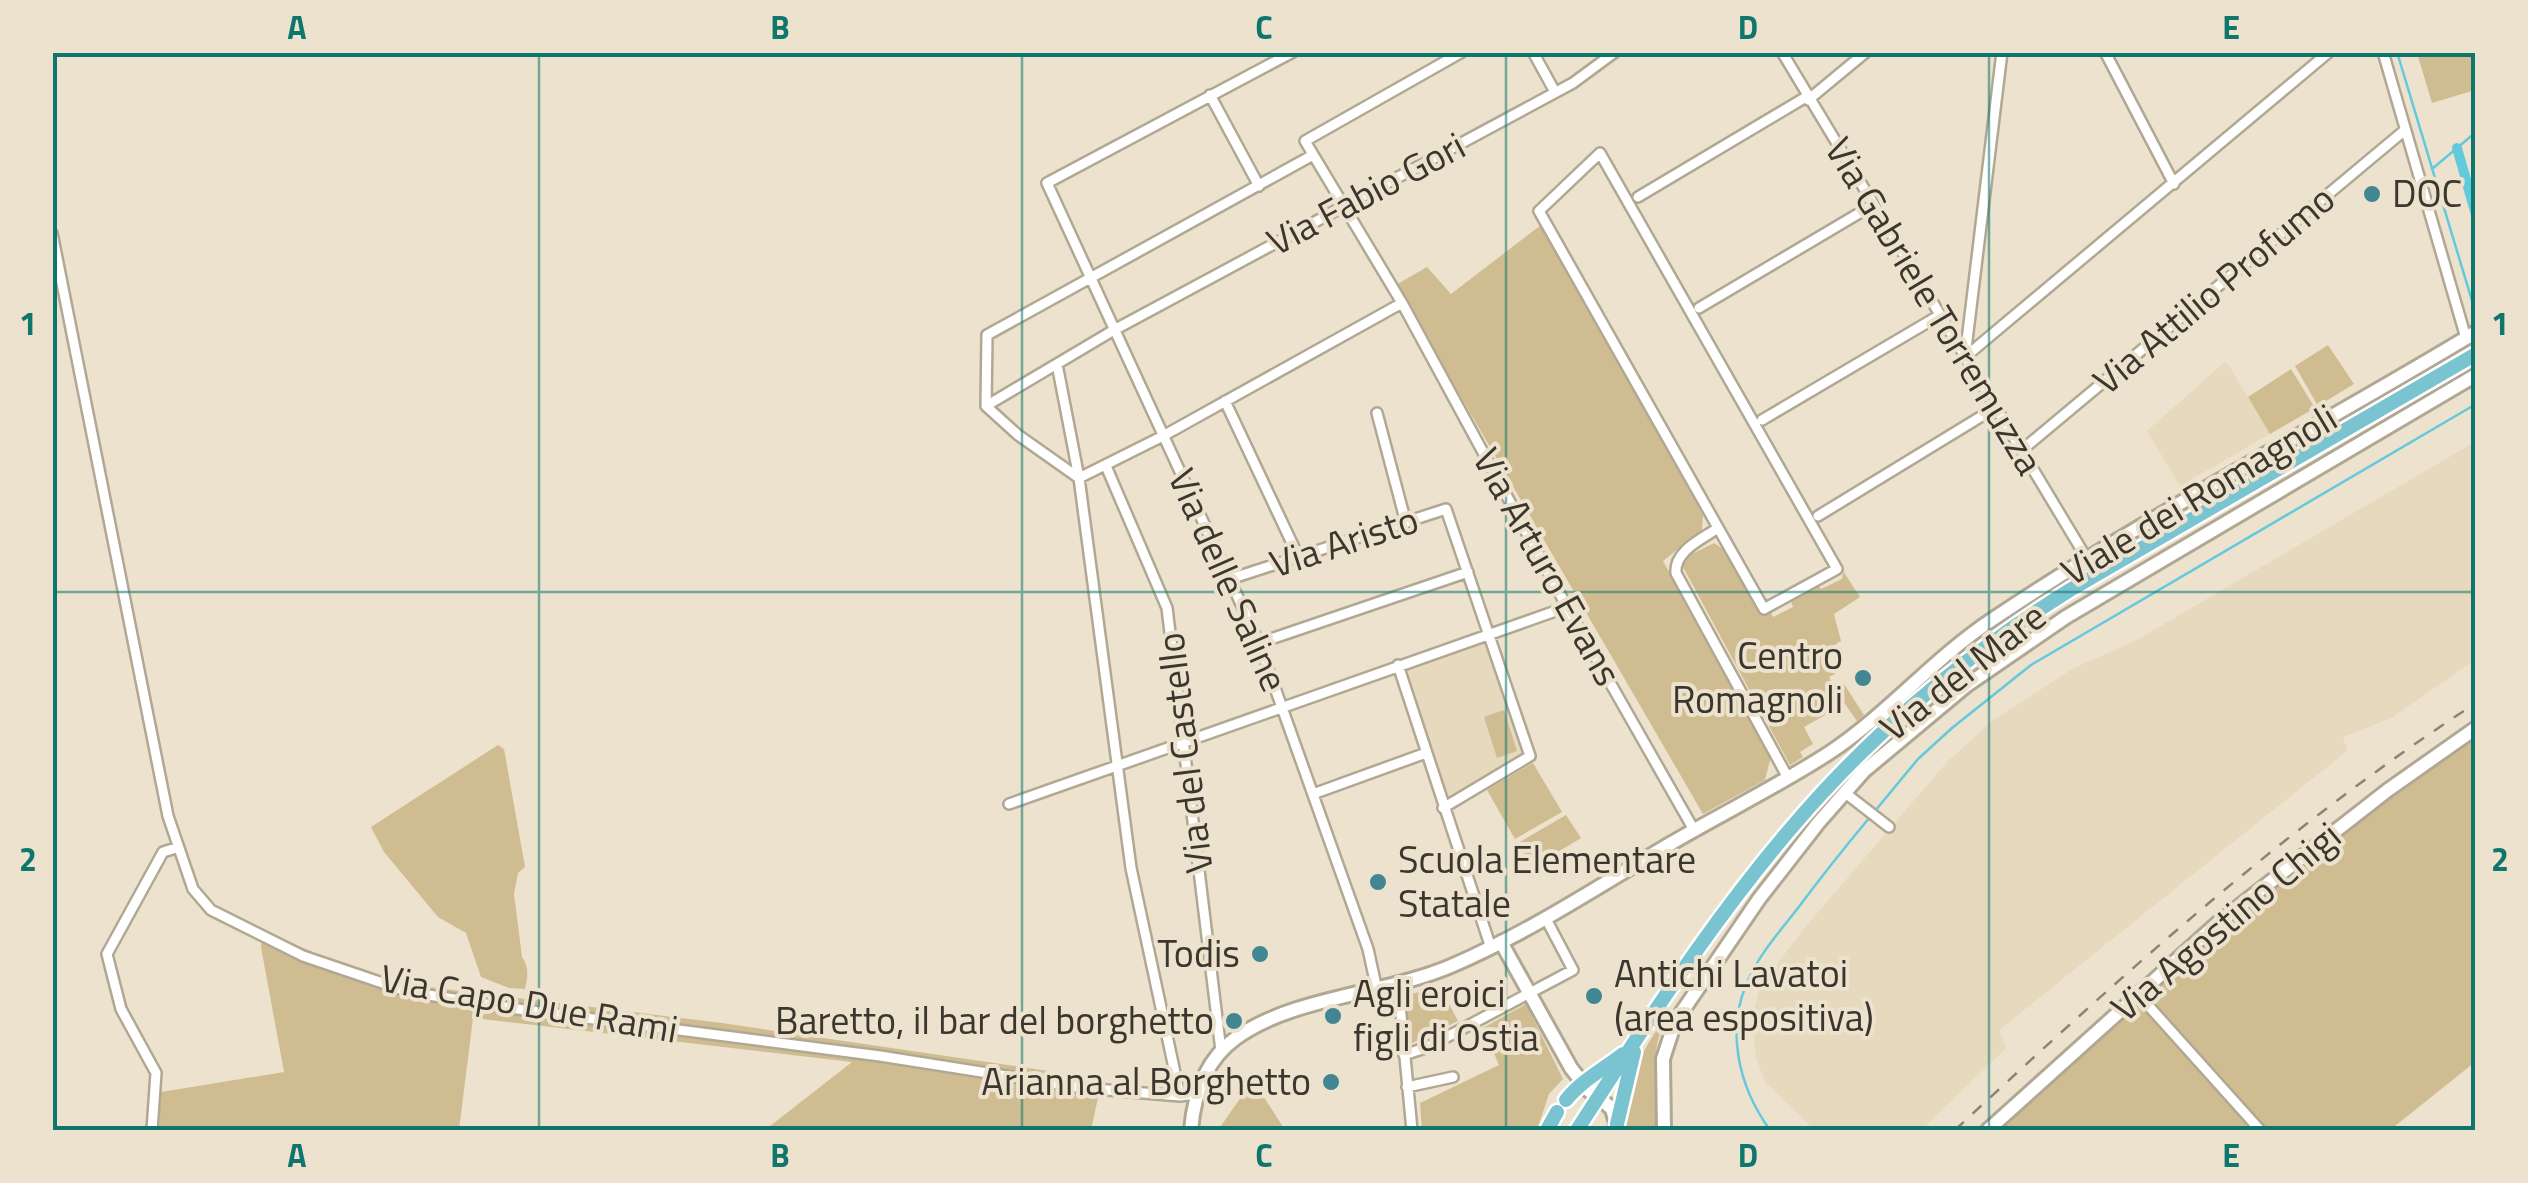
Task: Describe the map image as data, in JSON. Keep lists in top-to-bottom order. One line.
{"streets":{"main road":["Viale dei Romagnoli","Via del Mare","Via Agostino Chigi"],"street":["Via Fabio Gori","Via Attilio Profumo","Via Gabriele Torremuzza","Via Aristo","Via Arturo Evans","Via delle Saline","Via del Castello","Via Capo Due Rami"]},"crossings":[["Via Fabio Gori","Via Arturo Evans"],["Via Fabio Gori","Via delle Saline"],["Via Attilio Profumo","Via Gabriele Torremuzza"],["Via Gabriele Torremuzza","Viale dei Romagnoli"],["Viale dei Romagnoli","Via Arturo Evans"],["Viale dei Romagnoli","Via delle Saline"],["Viale dei Romagnoli","Via del Castello"],["Viale dei Romagnoli","Via Capo Due Rami"],["Via Aristo","Via delle Saline"]],"places":["DOC","Centro Romagnoli","Scuola Elementare Statale","Todis","Antichi Lavatoi (area espositiva)","Agli eroici figli di Ostia","Baretto, il bar del borghetto","Arianna al Borghetto"],"grid":{"columns":["A","B","C","D","E"],"rows":["1","2"]}}
